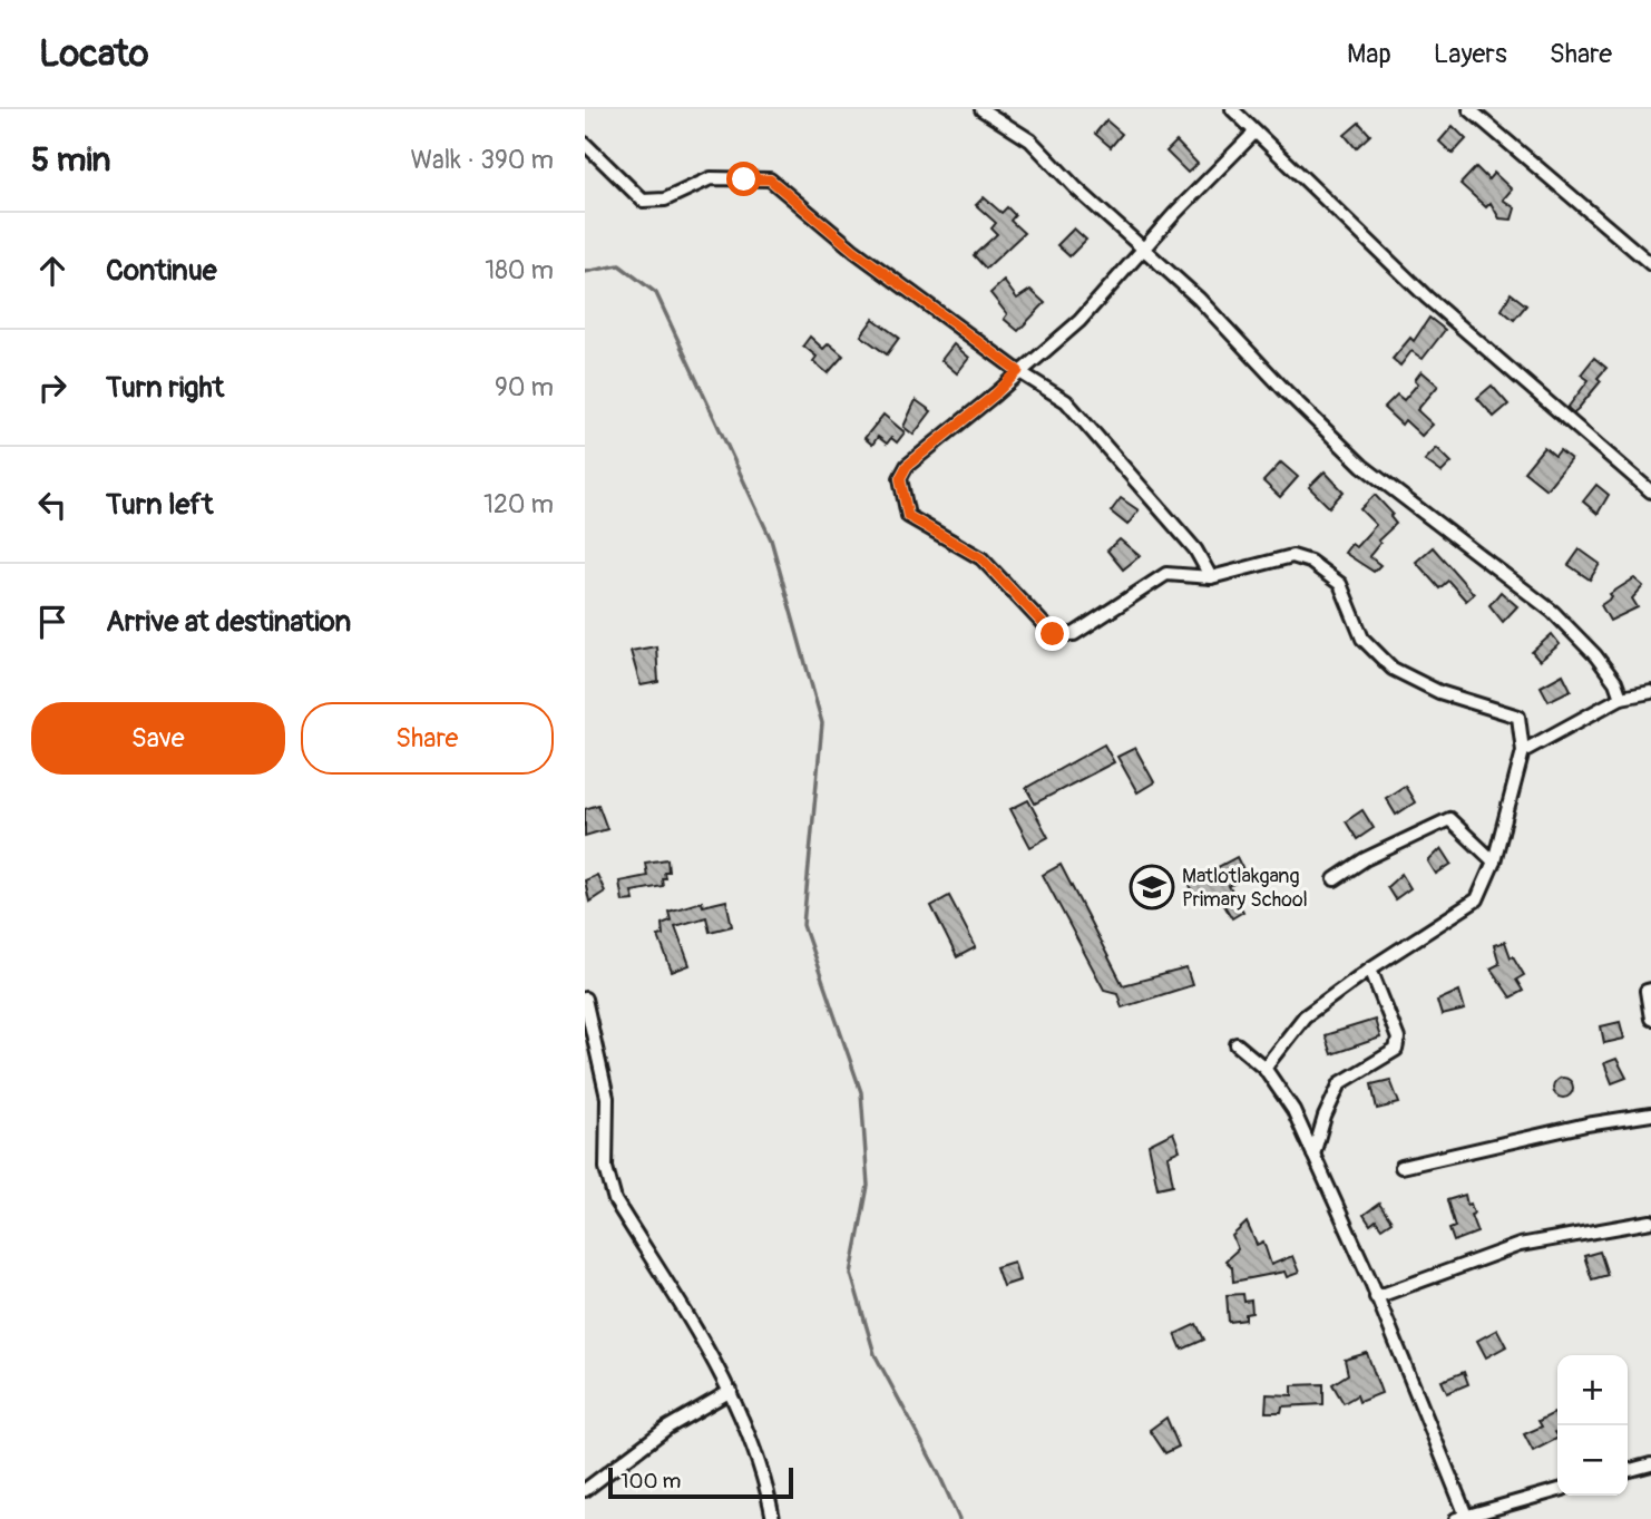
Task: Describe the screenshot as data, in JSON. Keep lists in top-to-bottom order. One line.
{"places":{"school or university":["Matlotlakgang Primary School"]},"scale_bar":"100 m","page":{"header":"Locato","nav":["Map","Layers","Share"],"heading":["5 min","Walk · 390 m"],"list":[["Continue","180 m"],["Turn right","90 m"],["Turn left","120 m"],"Arrive at destination"],"buttons":["Save","Share"],"map_buttons":["+","−"],"scale":"100 m"}}
